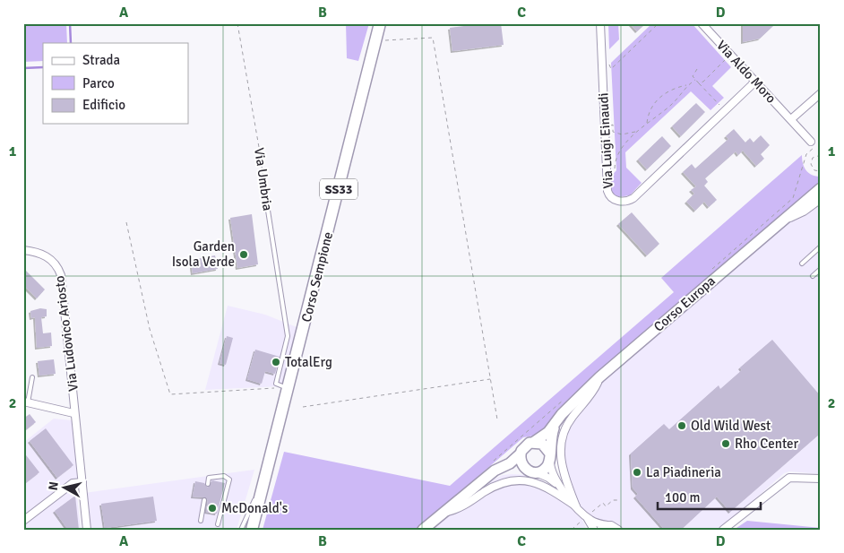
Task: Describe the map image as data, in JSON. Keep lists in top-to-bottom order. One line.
{"streets":{"main road":["SS33","Corso Sempione","Corso Europa"],"street":["Via Aldo Moro","Via Luigi Einaudi","Via Ludovico Ariosto"],"lane":["Via Umbria"]},"crossings":[["Via Aldo Moro","Via Luigi Einaudi"]],"places":["Garden Isola Verde","TotalErg","Old Wild West","Rho Center","La Piadineria","McDonald's"],"legend":["Strada","Parco","Edificio"],"scale_bar":"100 m","north":"left","grid":{"columns":["A","B","C","D"],"rows":["1","2"]}}
